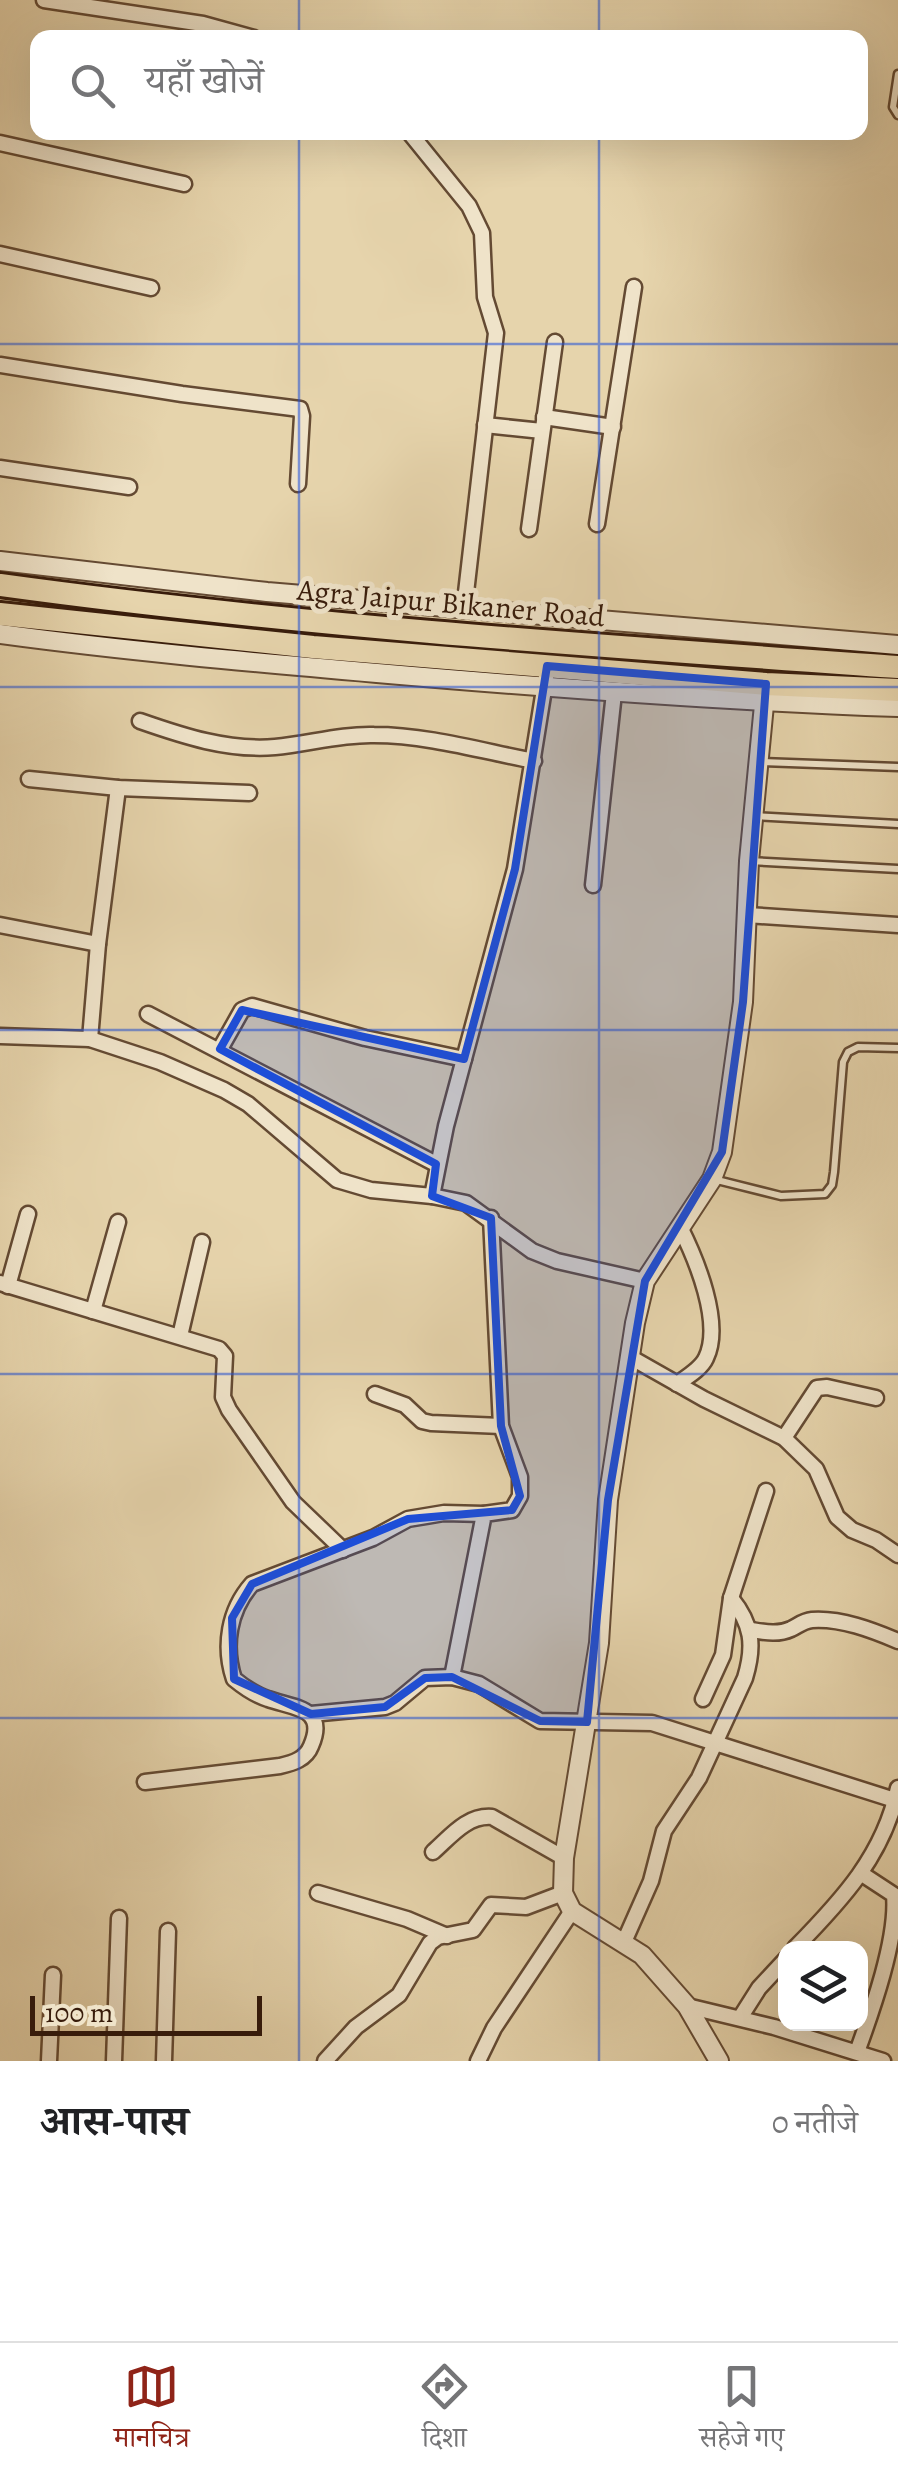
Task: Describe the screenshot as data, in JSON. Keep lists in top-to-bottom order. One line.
{"streets":{"highway":["Agra Jaipur Bikaner Road"]},"scale_bar":"100 m","page":{"search":"यहाँ खोजें","scale":"100 m","heading":["आस-पास","0 नतीजे"],"nav":["मानचित्र","दिशा","सहेजे गए"]}}
